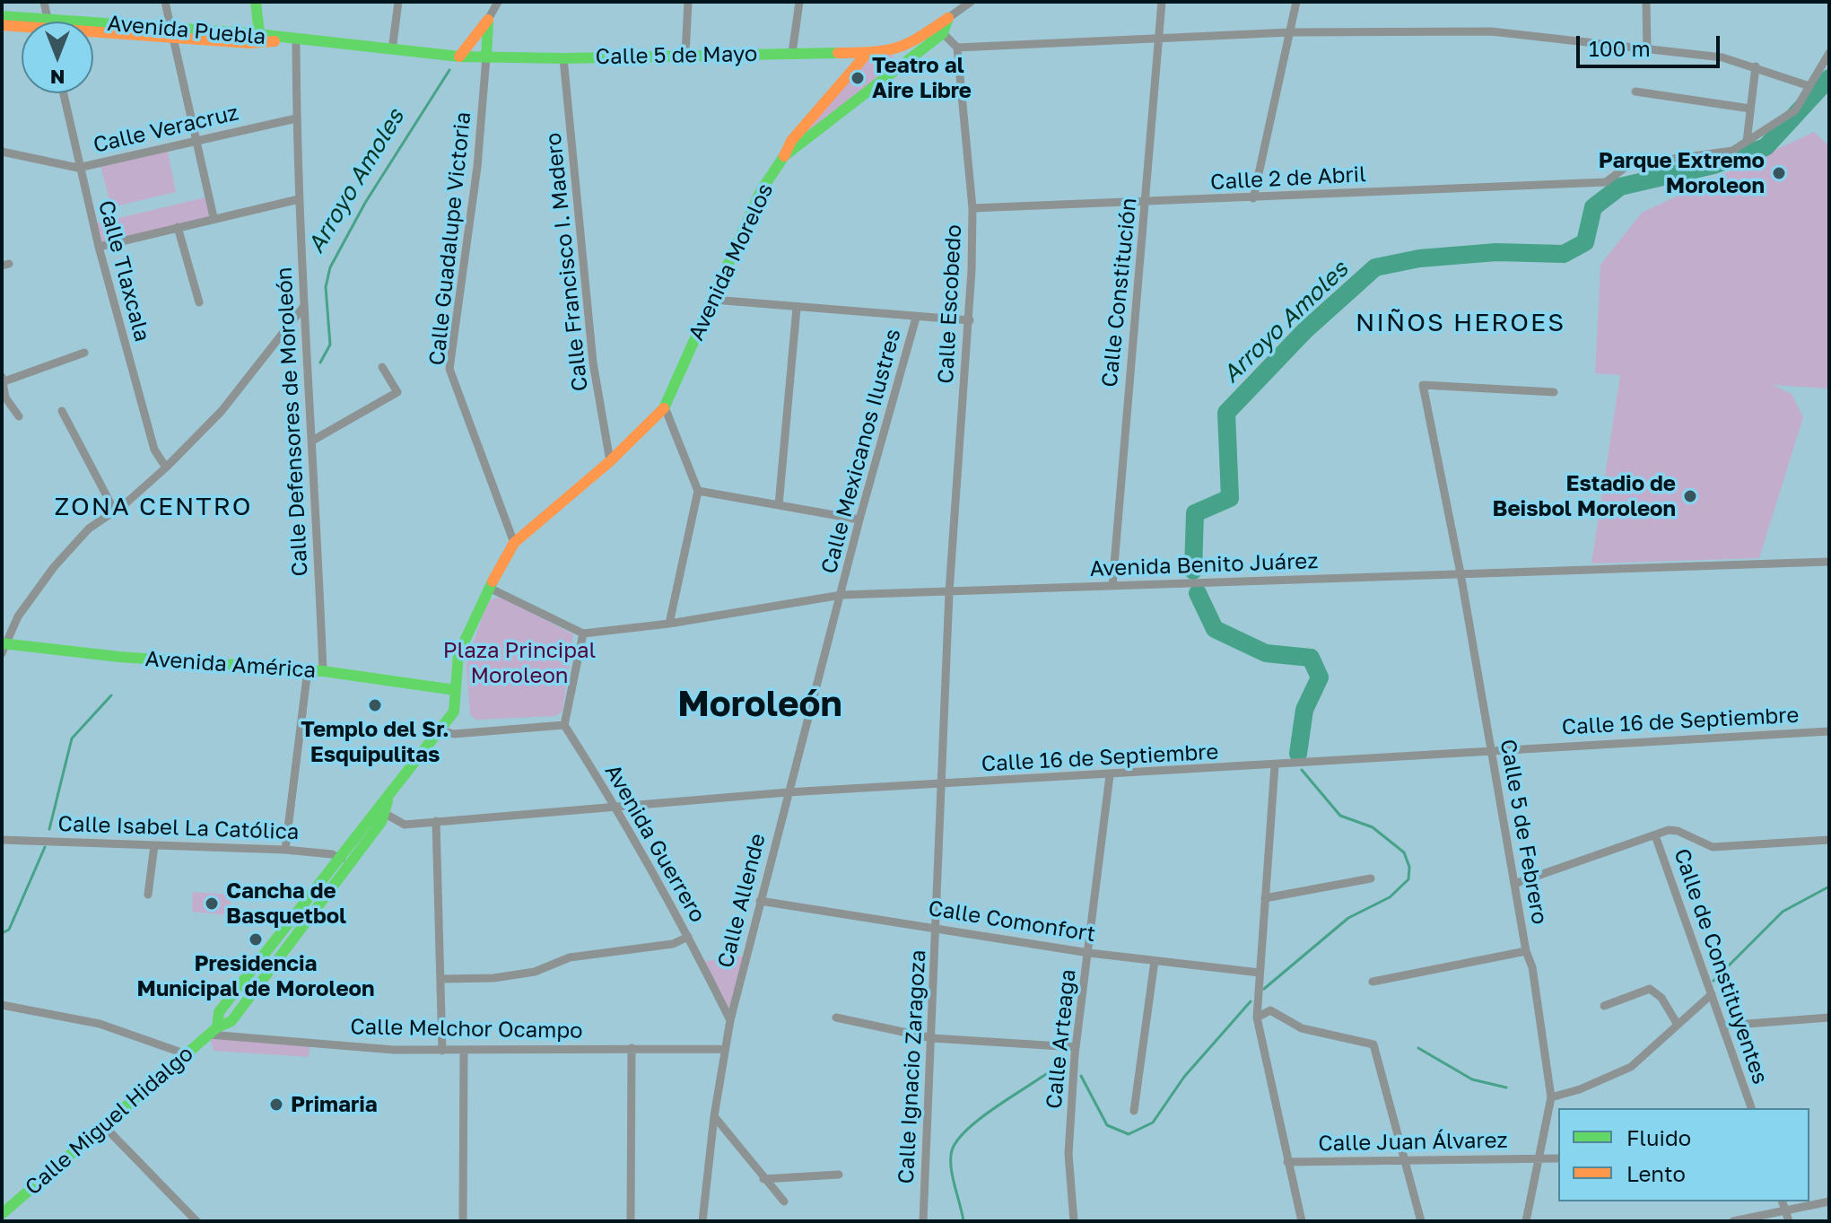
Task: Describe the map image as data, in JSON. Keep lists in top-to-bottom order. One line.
{"streets":{"street":["Avenida Puebla","Calle 5 de Mayo","Calle Veracruz","Calle 2 de Abril","Calle Guadalupe Victoria","Calle Francisco I. Madero","Avenida Morelos","Calle Tlaxcala","Calle Constitución","Calle Escobedo","Calle Defensores de Moroleón","Calle Mexicanos Ilustres","Avenida Benito Juárez","Avenida América","Calle 16 de Septiembre","Calle Isabel La Católica","Calle 5 de Febrero","Avenida Guerrero","Calle Allende","Calle Comonfort","Calle de Constituyentes","Calle Melchor Ocampo","Calle Arteaga","Calle Ignacio Zaragoza","Calle Miguel Hidalgo","Calle Juan Álvarez"]},"crossings":[["Avenida Puebla","Calle 5 de Mayo"],["Avenida Puebla","Calle Guadalupe Victoria"],["Avenida Puebla","Calle Defensores de Moroleón"],["Calle 5 de Mayo","Calle Guadalupe Victoria"],["Calle 5 de Mayo","Calle Francisco I. Madero"],["Calle 5 de Mayo","Avenida Morelos"],["Calle Veracruz","Calle Tlaxcala"],["Calle Veracruz","Calle Defensores de Moroleón"],["Calle 2 de Abril","Calle Constitución"],["Calle 2 de Abril","Calle Escobedo"],["Calle Guadalupe Victoria","Avenida Morelos"],["Calle Francisco I. Madero","Avenida Morelos"],["Calle Constitución","Avenida Benito Juárez"],["Calle Escobedo","Avenida Benito Juárez"],["Calle Escobedo","Calle 16 de Septiembre"],["Calle Escobedo","Calle Ignacio Zaragoza"],["Calle Defensores de Moroleón","Avenida América"],["Calle Mexicanos Ilustres","Avenida Benito Juárez"],["Calle Mexicanos Ilustres","Calle Allende"],["Avenida Benito Juárez","Calle 5 de Febrero"],["Avenida Benito Juárez","Calle Allende"],["Calle 16 de Septiembre","Calle 5 de Febrero"],["Calle 16 de Septiembre","Avenida Guerrero"],["Calle 16 de Septiembre","Calle Allende"],["Calle 16 de Septiembre","Calle Arteaga"],["Calle 16 de Septiembre","Calle Ignacio Zaragoza"],["Calle 16 de Septiembre","Calle Miguel Hidalgo"],["Calle Isabel La Católica","Calle Miguel Hidalgo"],["Calle 5 de Febrero","Calle de Constituyentes"],["Calle 5 de Febrero","Calle Juan Álvarez"],["Avenida Guerrero","Calle Allende"],["Calle Allende","Calle Comonfort"],["Calle Allende","Calle Melchor Ocampo"],["Calle Comonfort","Calle Arteaga"],["Calle Comonfort","Calle Ignacio Zaragoza"],["Calle Melchor Ocampo","Calle Miguel Hidalgo"]],"districts":["NIÑOS HEROES","ZONA CENTRO","Moroleón"],"water":["Arroyo Amoles"],"parks":["Plaza Principal Moroleon"],"places":["Teatro al Aire Libre","Parque Extremo Moroleon","Estadio de Beisbol Moroleon","Templo del Sr. Esquipulitas","Cancha de Basquetbol","Presidencia Municipal de Moroleon","Primaria"],"legend":["Fluido","Lento"],"scale_bar":"100 m","north":"bottom"}
